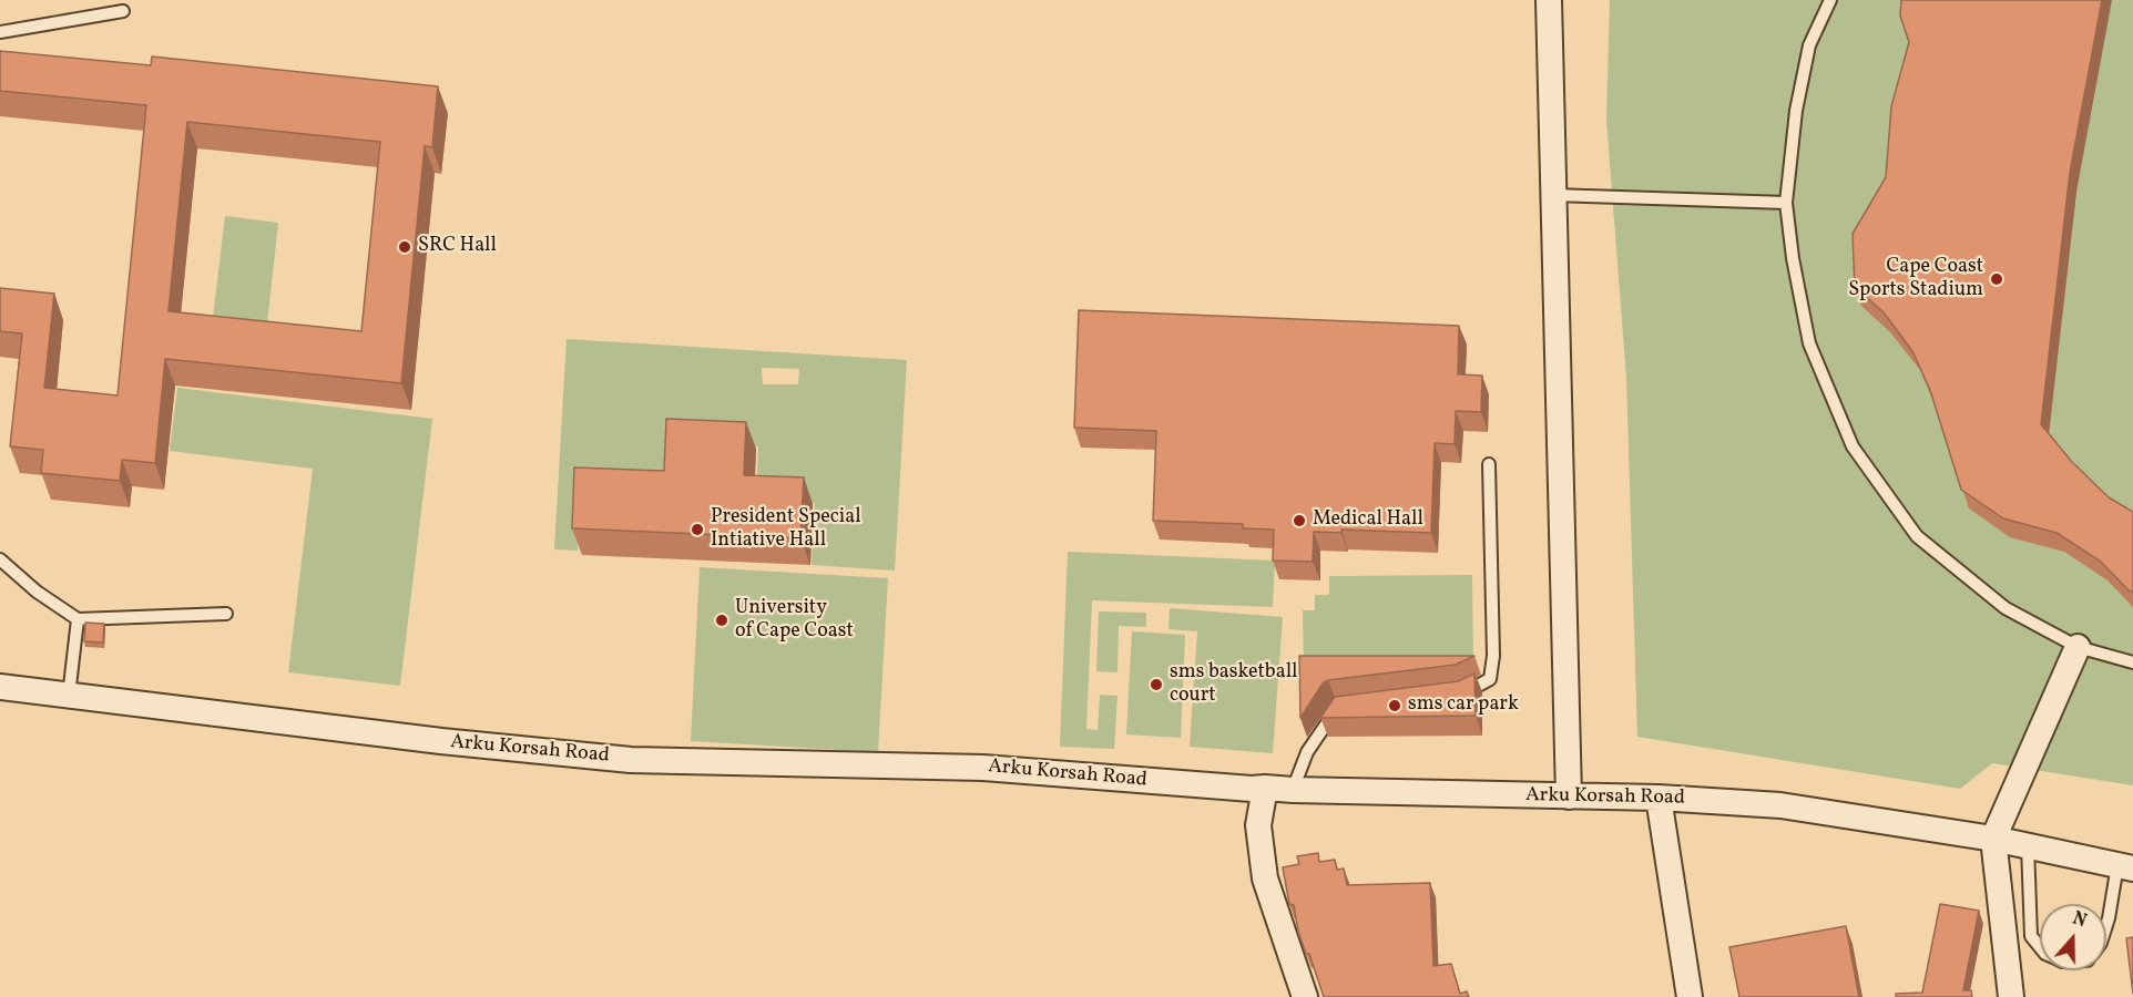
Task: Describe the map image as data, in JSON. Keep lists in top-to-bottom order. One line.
{"streets":{"street":["Arku Korsah Road"]},"places":["SRC Hall","Cape Coast Sports Stadium","Medical Hall","President Special Intiative Hall","University of Cape Coast","sms basketball court","sms car park"],"north":"top"}
